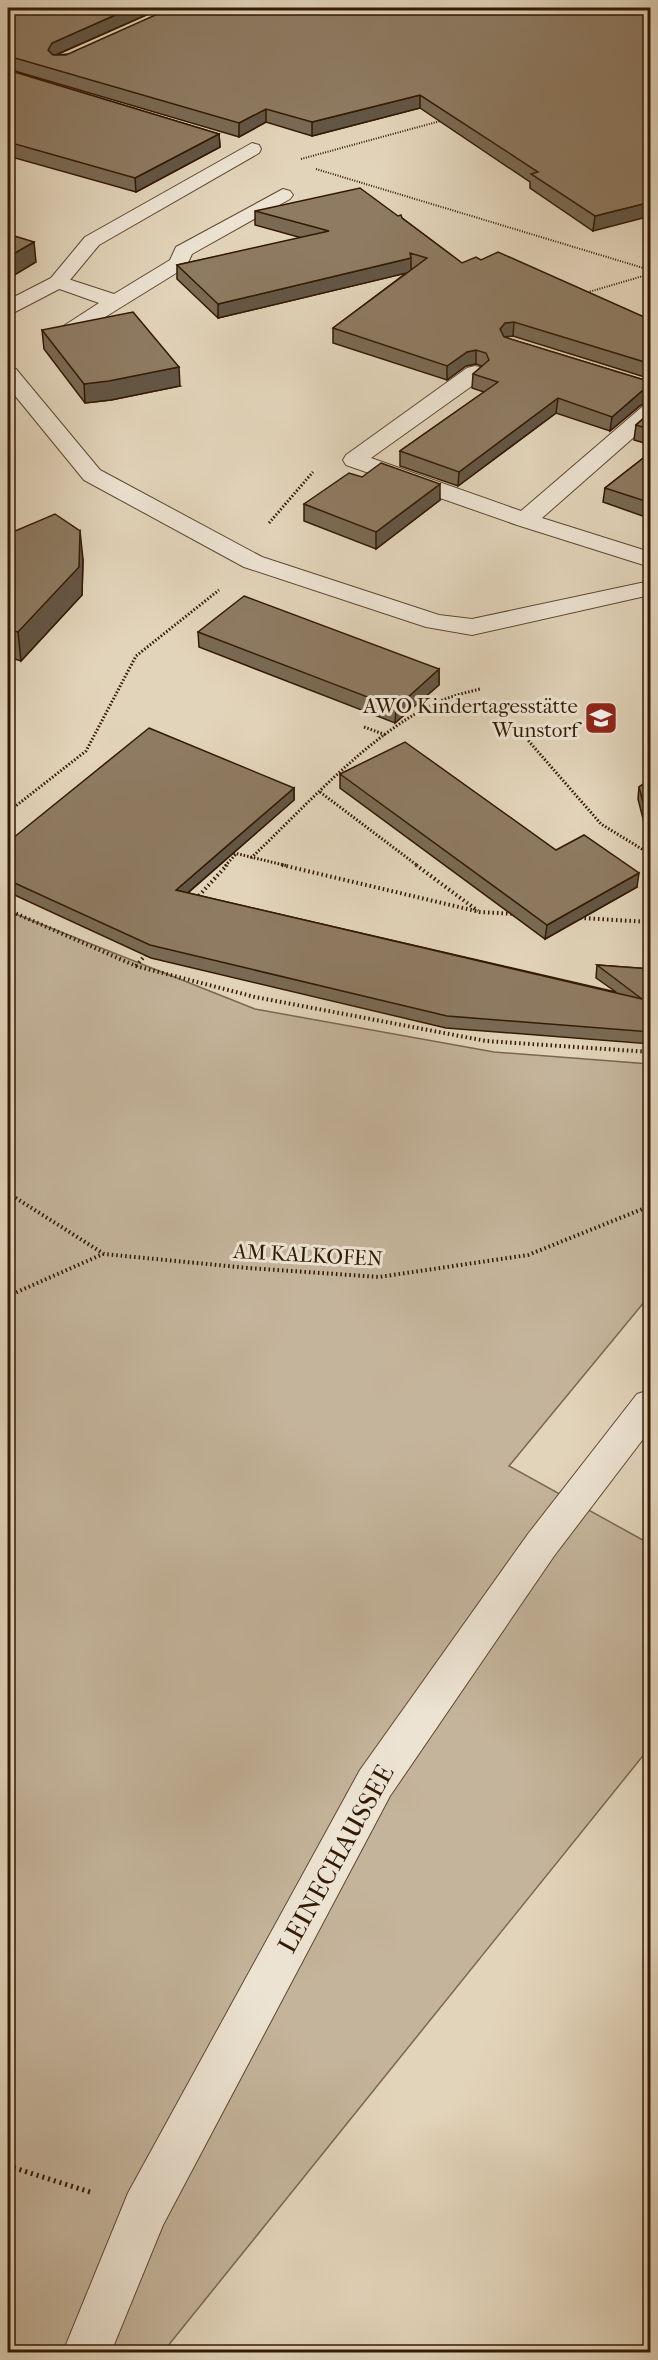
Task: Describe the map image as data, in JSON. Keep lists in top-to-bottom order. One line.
{"streets":{"street":["LEINECHAUSSEE"],"path":["AM KALKOFEN"]},"places":{"school or university":["AWO Kindertagesstätte Wunstorf"]}}
